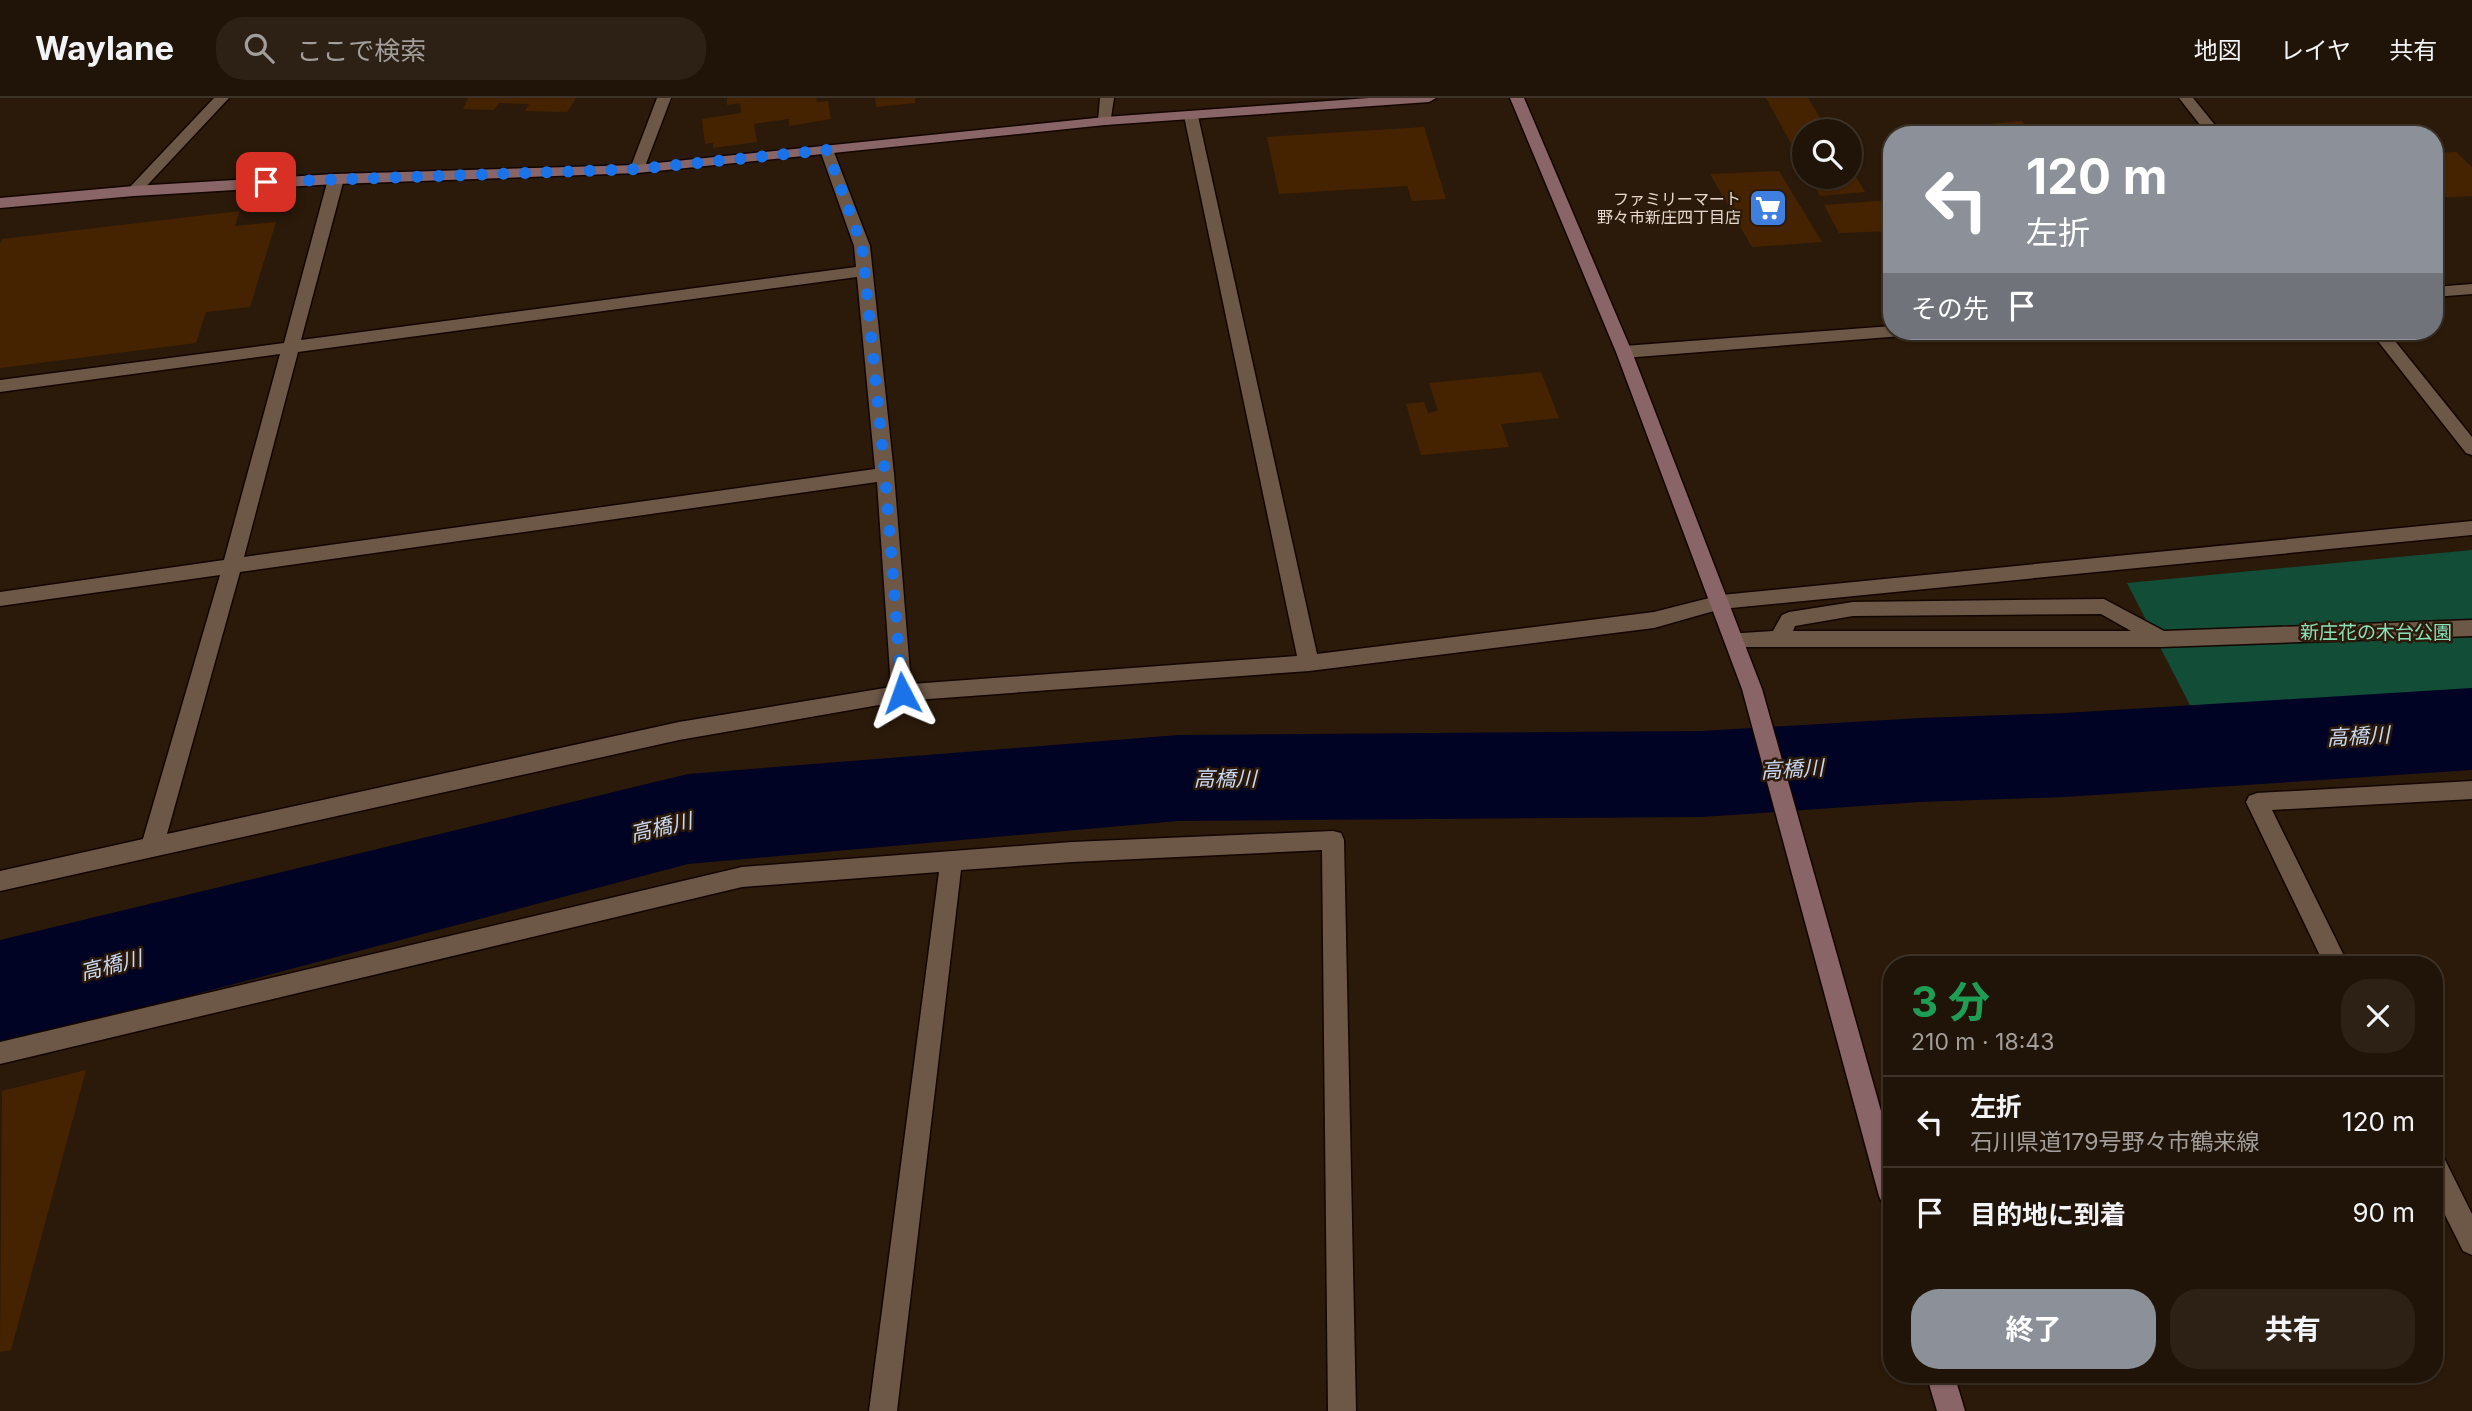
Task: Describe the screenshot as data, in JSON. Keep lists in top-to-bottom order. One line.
{"water":["高橋川"],"parks":["新庄花の木台公園"],"places":{"supermarket":["ファミリーマート 野々市新庄四丁目店"]},"page":{"header":"Waylane","search":"ここで検索","nav":["地図","レイヤ","共有"],"turn":["120 m","左折"],"then":"その先","heading":["3 分","210 m · 18:43"],"list":[{"name":"左折","note":"石川県道179号野々市鶴来線","value":"120 m"},{"name":"目的地に到着","value":"90 m"}],"buttons":["終了","共有"]}}
